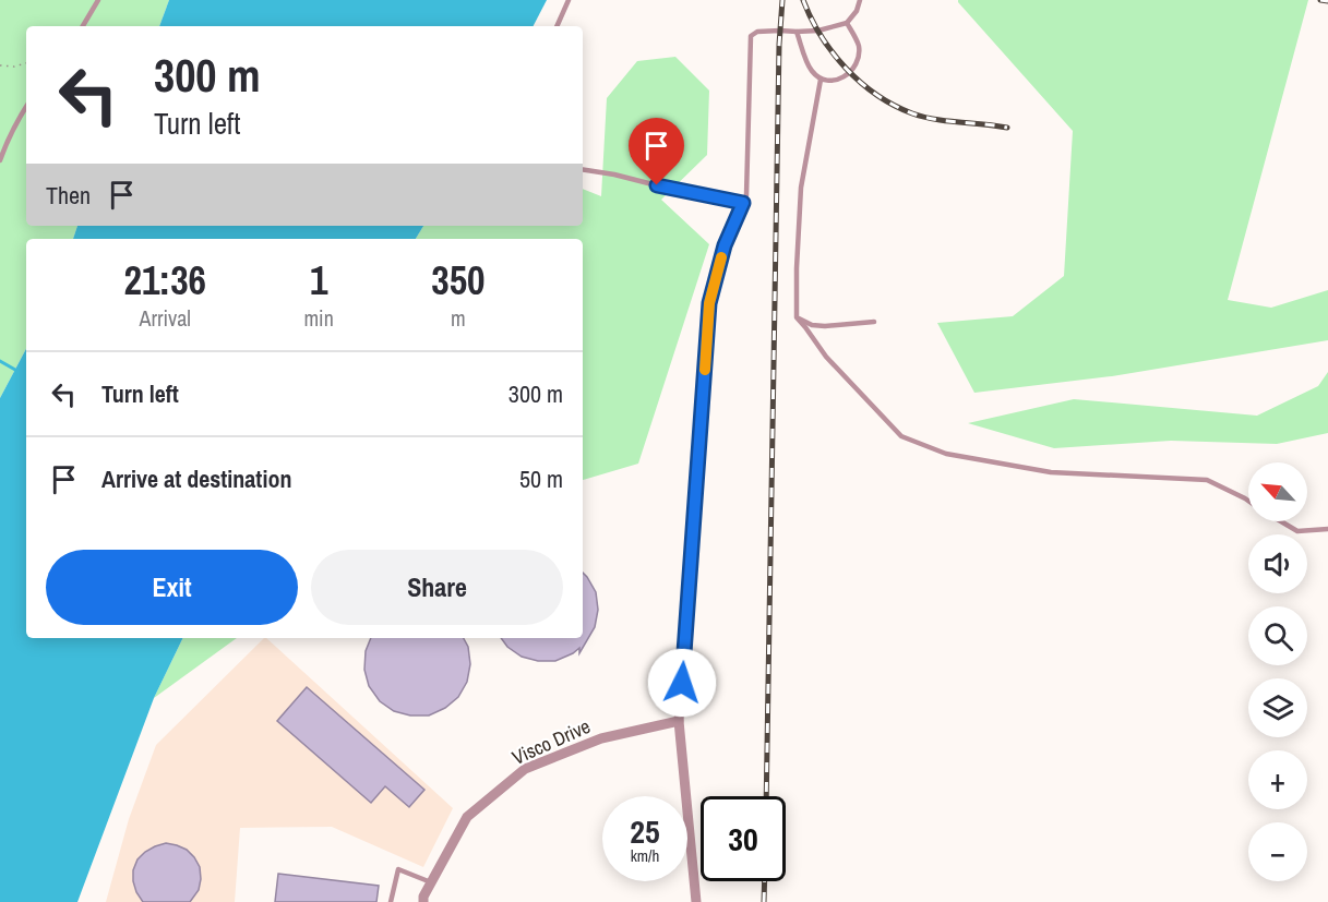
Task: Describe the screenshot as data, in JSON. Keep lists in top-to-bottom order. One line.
{"streets":{"street":["Visco Drive"]},"north":"top left","page":{"turn":["300 m","Turn left"],"then":"Then","eta":["21:36","Arrival","1","min","350","m"],"list":[{"name":"Turn left","value":"300 m"},{"name":"Arrive at destination","value":"50 m"}],"map_buttons":["+","−"],"buttons":["Exit","Share"],"speed":"25 km/h","limit":"30"}}
